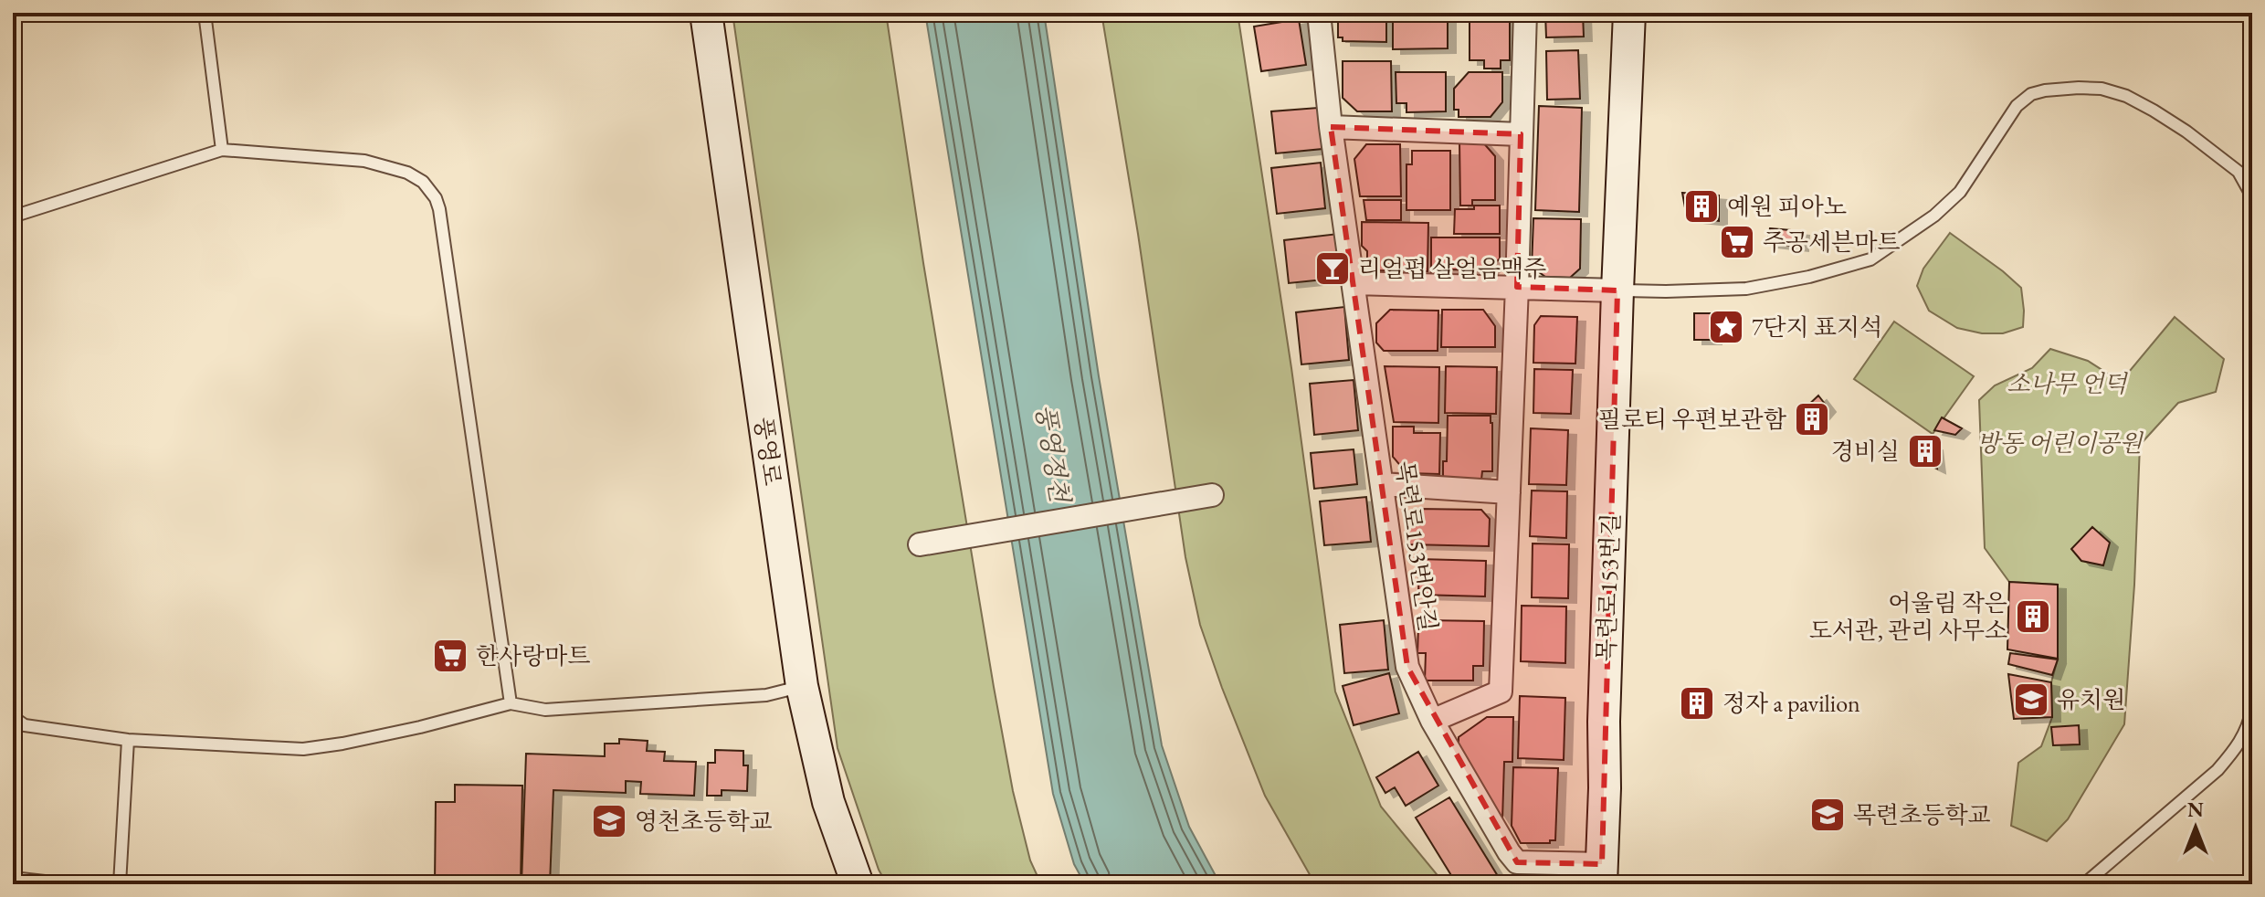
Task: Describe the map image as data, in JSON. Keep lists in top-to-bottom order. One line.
{"streets":{"main road":["풍영로","목련로153번길"],"street":["목련로153번안길"]},"crossings":[["목련로153번안길","목련로153번길"]],"water":["풍영정천"],"parks":["소나무 언덕","방동 어린이공원"],"places":{"building":["예원 피아노","필로티 우편보관함","경비실","어울림 작은 도서관, 관리 사무소","정자 a pavilion"],"supermarket":["주공세븐마트","한사랑마트"],"bar":["리얼펍 살얼음맥주"],"place":["7단지 표지석"],"school or university":["유치원","목련초등학교","영천초등학교"]},"north":"top"}
